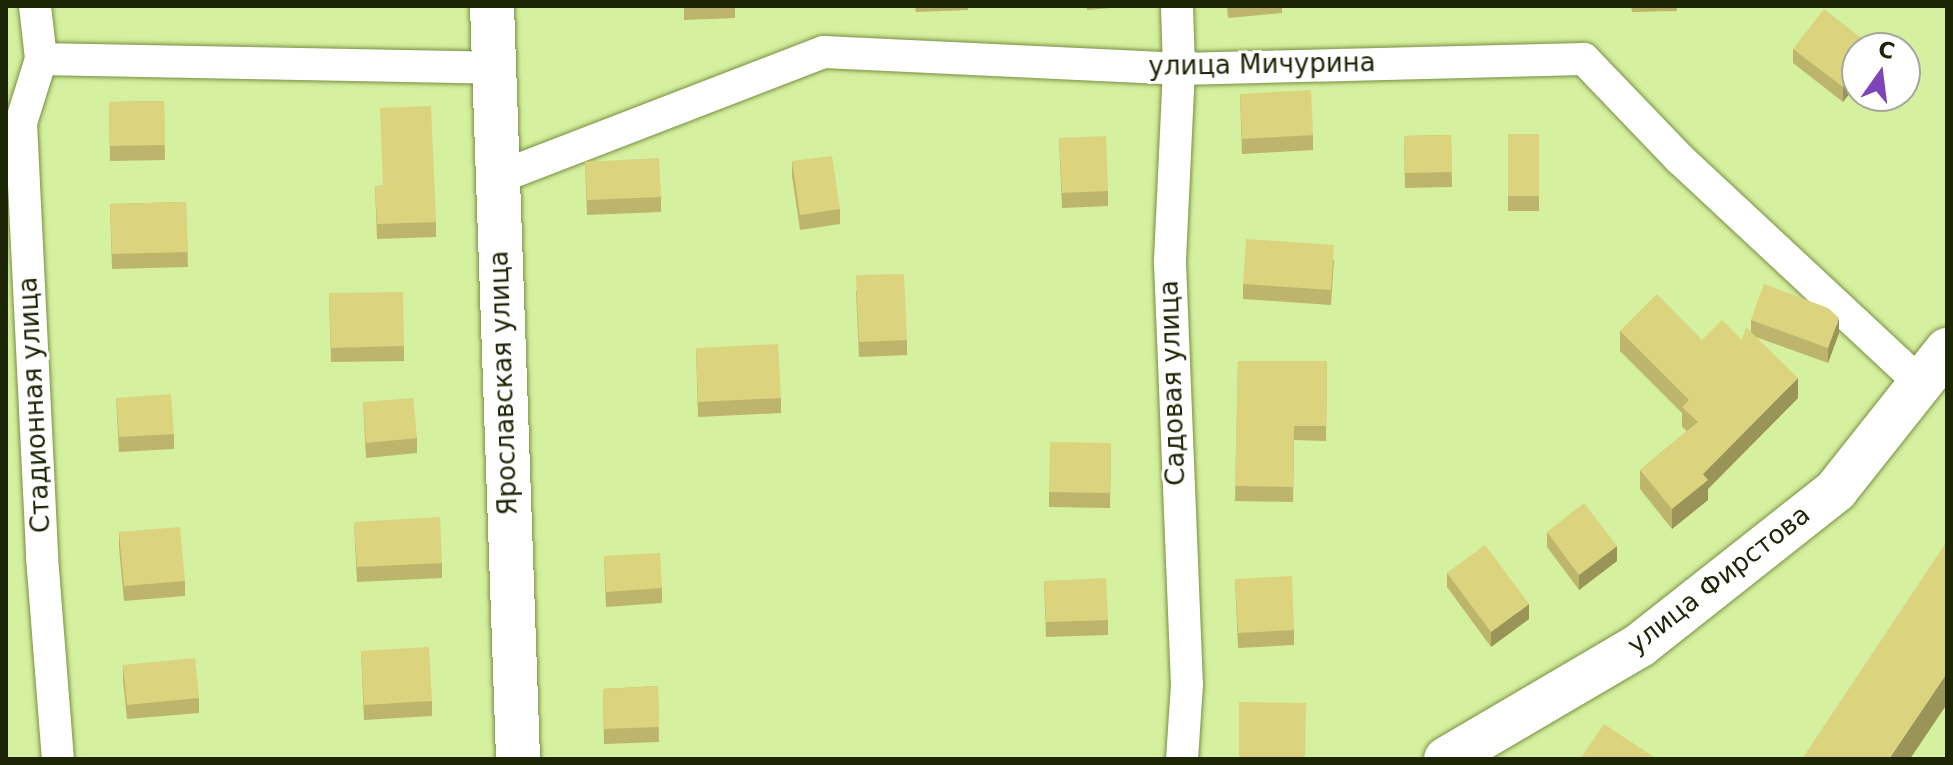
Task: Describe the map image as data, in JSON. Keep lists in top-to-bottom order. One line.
{"streets":{"street":["улица Мичурина","Ярославская улица","Садовая улица","Стадионная улица","улица Фирстова"]},"crossings":[["улица Мичурина","Ярославская улица"],["улица Мичурина","Садовая улица"],["улица Мичурина","улица Фирстова"]],"north":"top"}
